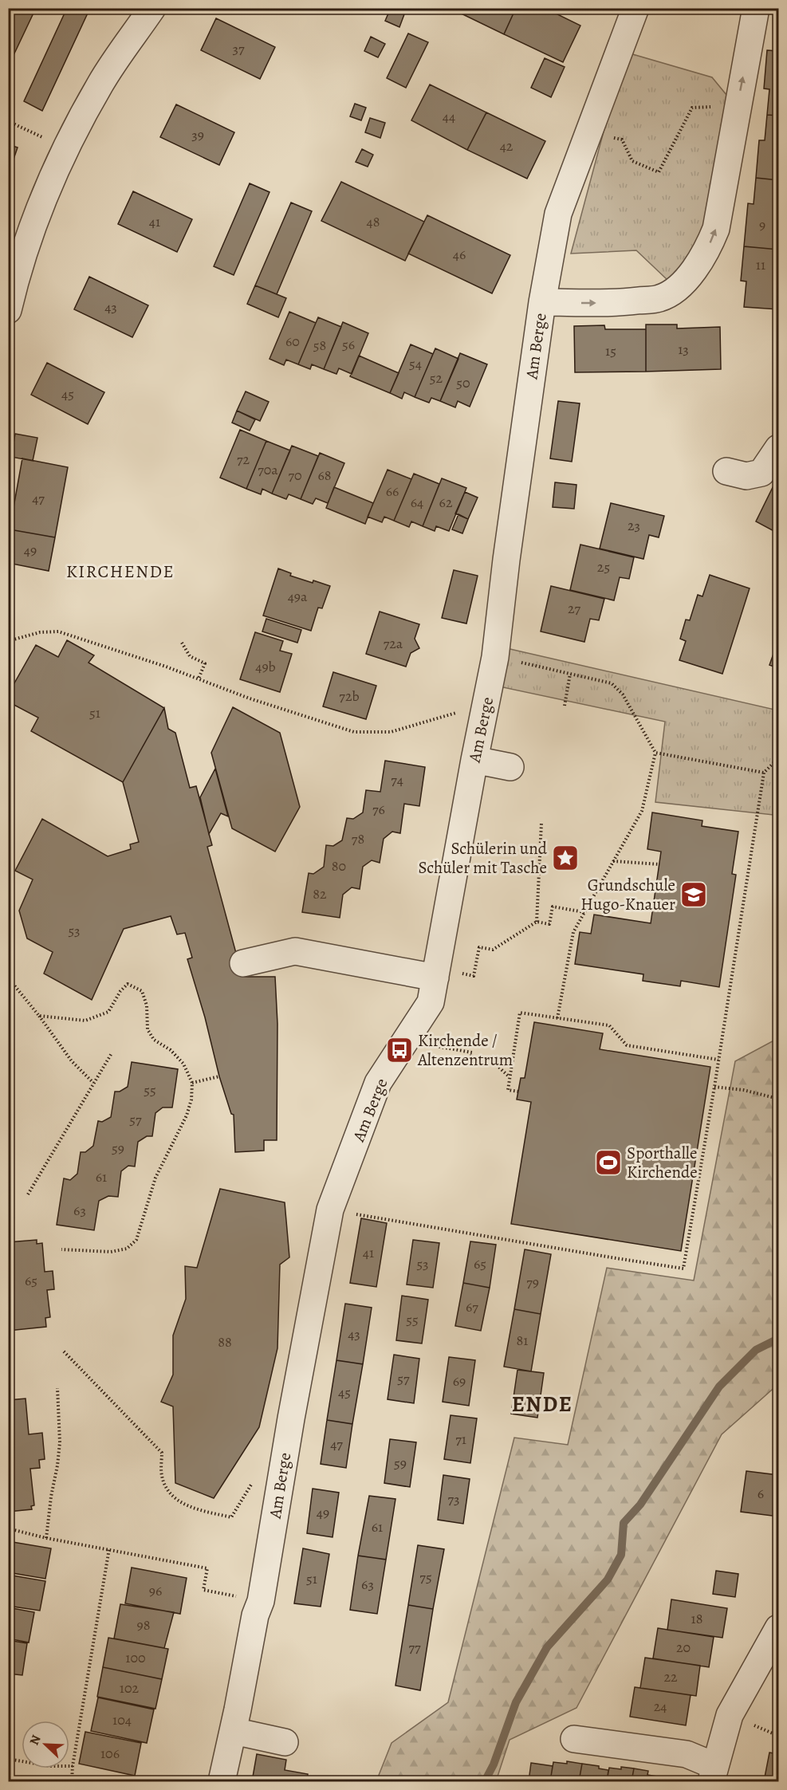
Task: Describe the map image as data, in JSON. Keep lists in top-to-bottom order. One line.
{"streets":{"street":["Am Berge"]},"districts":["KIRCHENDE","ENDE"],"places":{"place":["Schülerin und Schüler mit Tasche"],"school or university":["Grundschule Hugo-Knauer"],"bus stop":["Kirchende / Altenzentrum"],"sports":["Sporthalle Kirchende"]},"house_numbers":["37","44","39","42","41","48","9","46","11","43","60","56","58","13","15","54","52","50","45","72","70a","70","68","66","47","64","62","23","49","25","49a","27","72a","49b","72b","51","74","76","78","80","82","53","55","57","59","61","63","41","53","65","65","79","67","55","43","81","88","57","69","45","71","47","59","6","73","49","61","75","51","63","96","18","98","77","20","100","22","102","24","104","106"],"north":"top left"}
